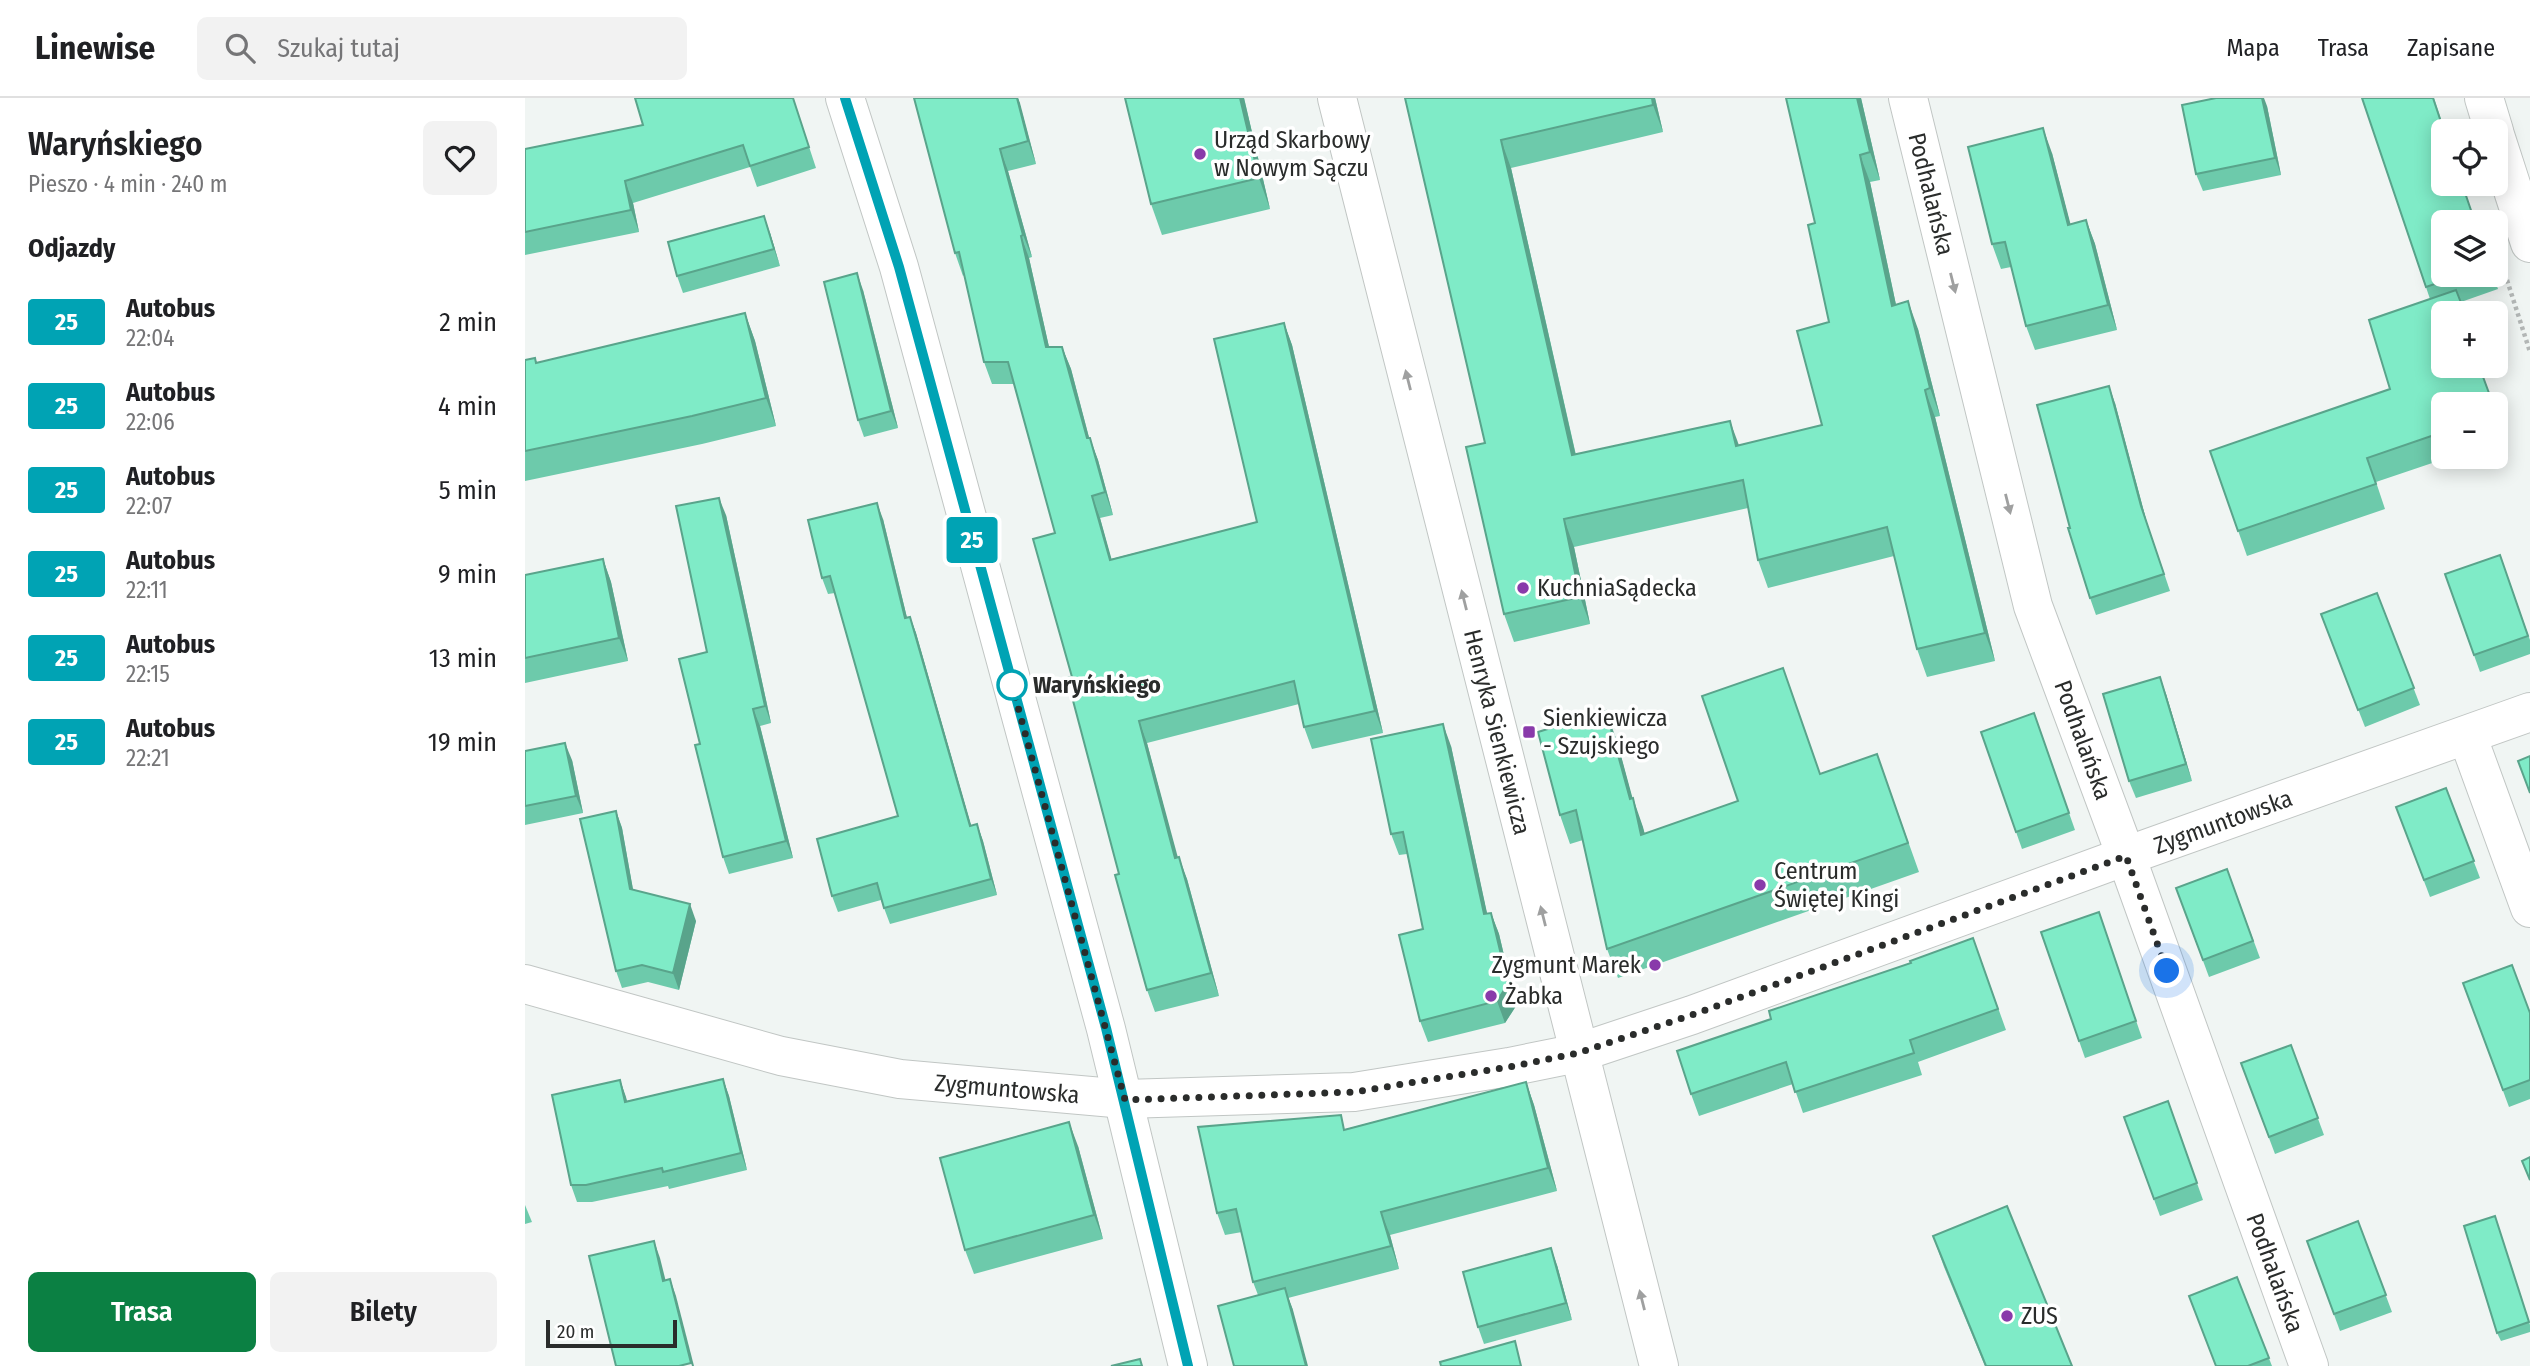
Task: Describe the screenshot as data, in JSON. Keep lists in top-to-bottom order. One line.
{"streets":{"street":["Podhalańska","Henryka Sienkiewicza","Zygmuntowska"]},"crossings":[["Podhalańska","Zygmuntowska"],["Henryka Sienkiewicza","Zygmuntowska"]],"one_way":["Podhalańska","Henryka Sienkiewicza"],"places":{"other":["Urząd Skarbowy w Nowym Sączu","KuchniaSądecka","Waryńskiego","Centrum Świętej Kingi","Zygmunt Marek","Żabka","ZUS"],"transit":["Sienkiewicza - Szujskiego"]},"lines":["bus line 25"],"scale_bar":"20 m","page":{"header":"Linewise","search":"Szukaj tutaj","nav":["Mapa","Trasa","Zapisane"],"heading":[["Waryńskiego","Pieszo · 4 min · 240 m"],"Odjazdy"],"on_map":"25","map_buttons":["+","−"],"list":[{"mark":"25","name":"Autobus","note":"22:04","value":"2 min"},{"mark":"25","name":"Autobus","note":"22:06","value":"4 min"},{"mark":"25","name":"Autobus","note":"22:07","value":"5 min"},{"mark":"25","name":"Autobus","note":"22:11","value":"9 min"},{"mark":"25","name":"Autobus","note":"22:15","value":"13 min"},{"mark":"25","name":"Autobus","note":"22:21","value":"19 min"}],"buttons":["Trasa","Bilety"],"scale":"20 m"}}
